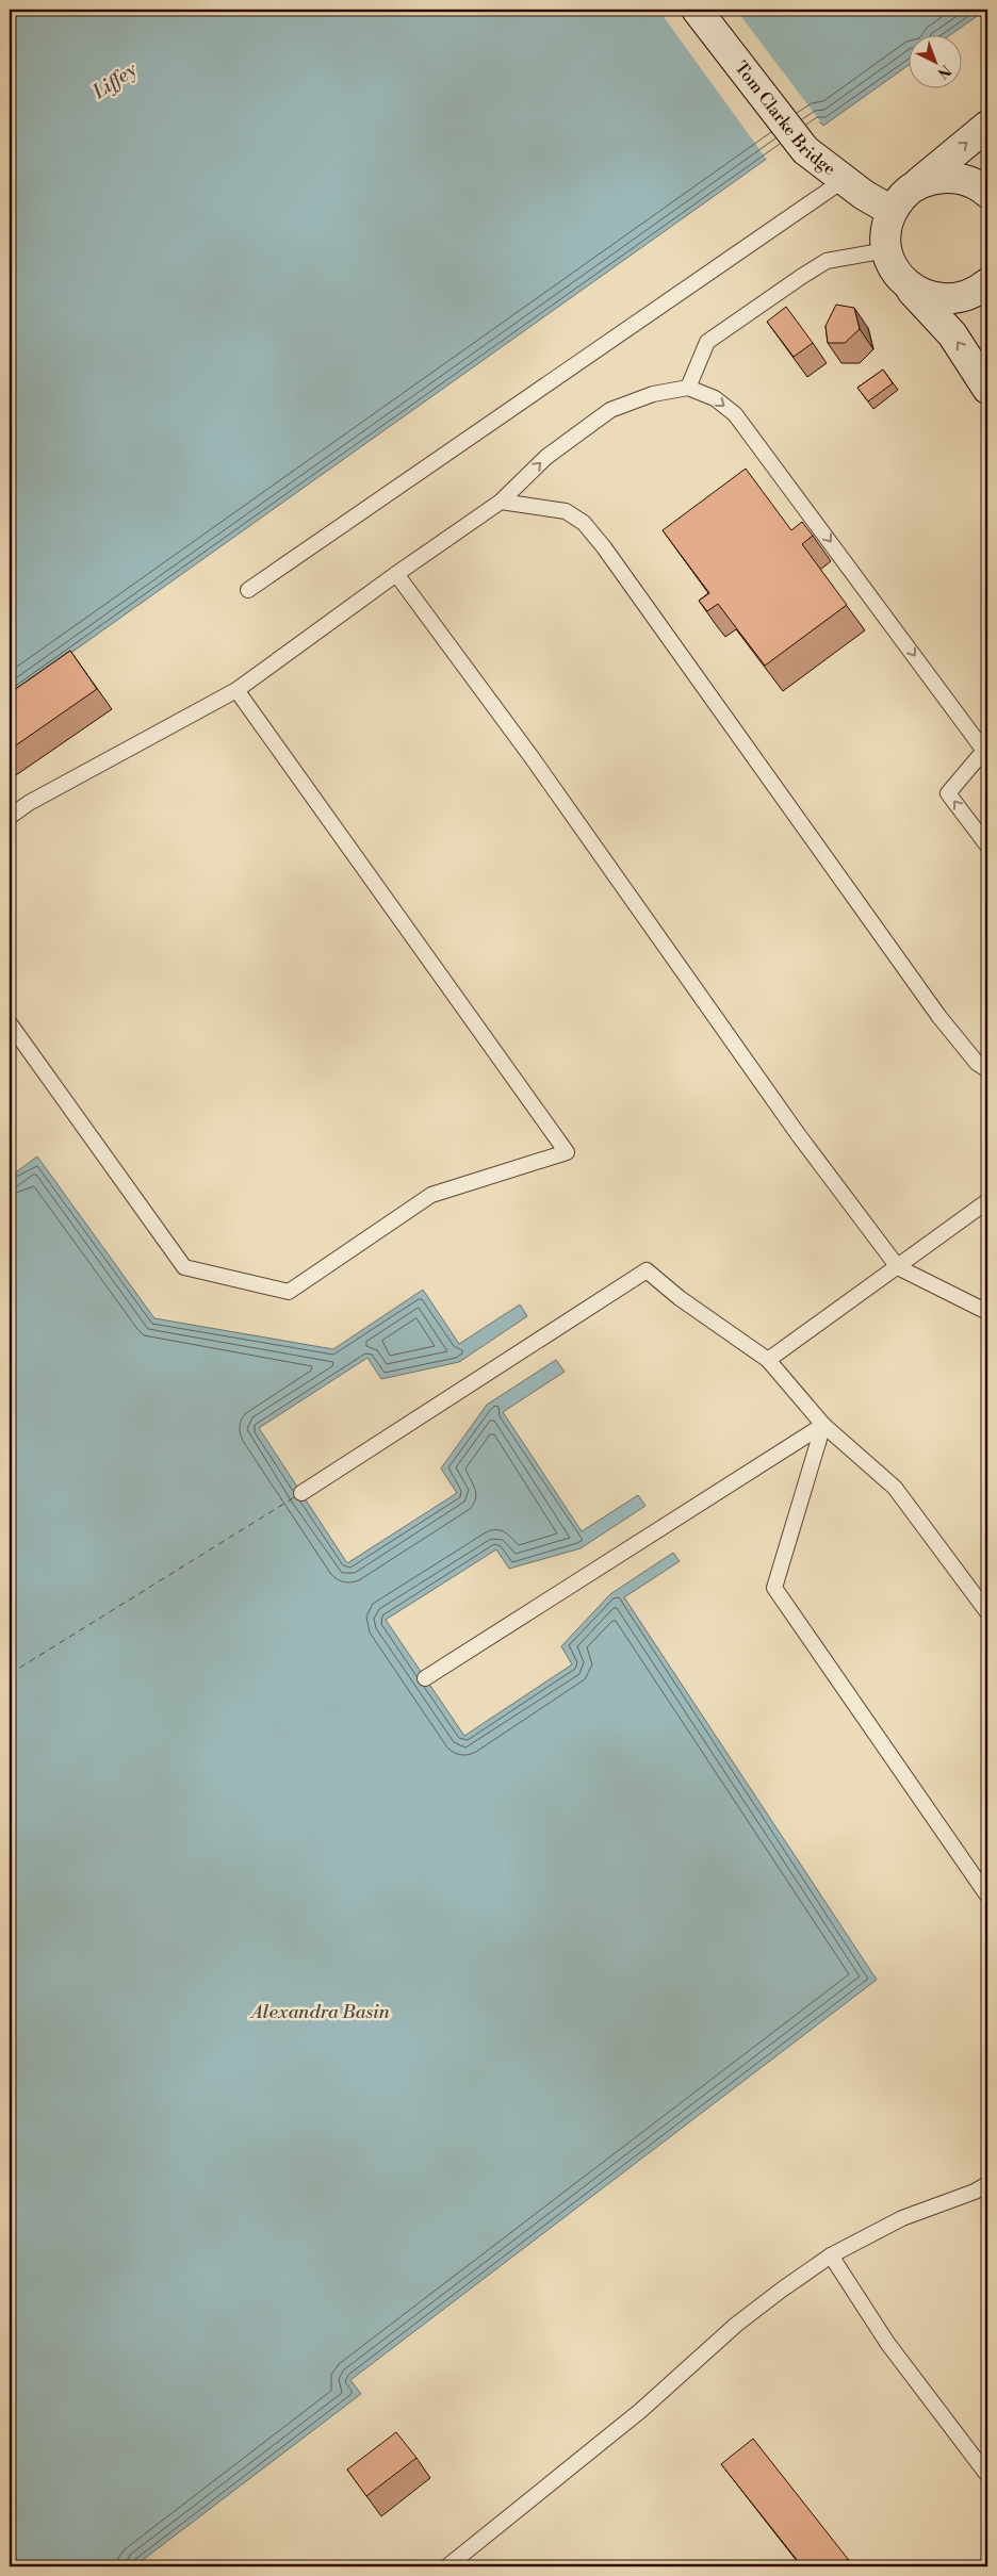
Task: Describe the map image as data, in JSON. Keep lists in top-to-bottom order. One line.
{"streets":{"main road":["Tom Clarke Bridge"]},"water":["Liffey","Alexandra Basin"],"north":"bottom right"}
